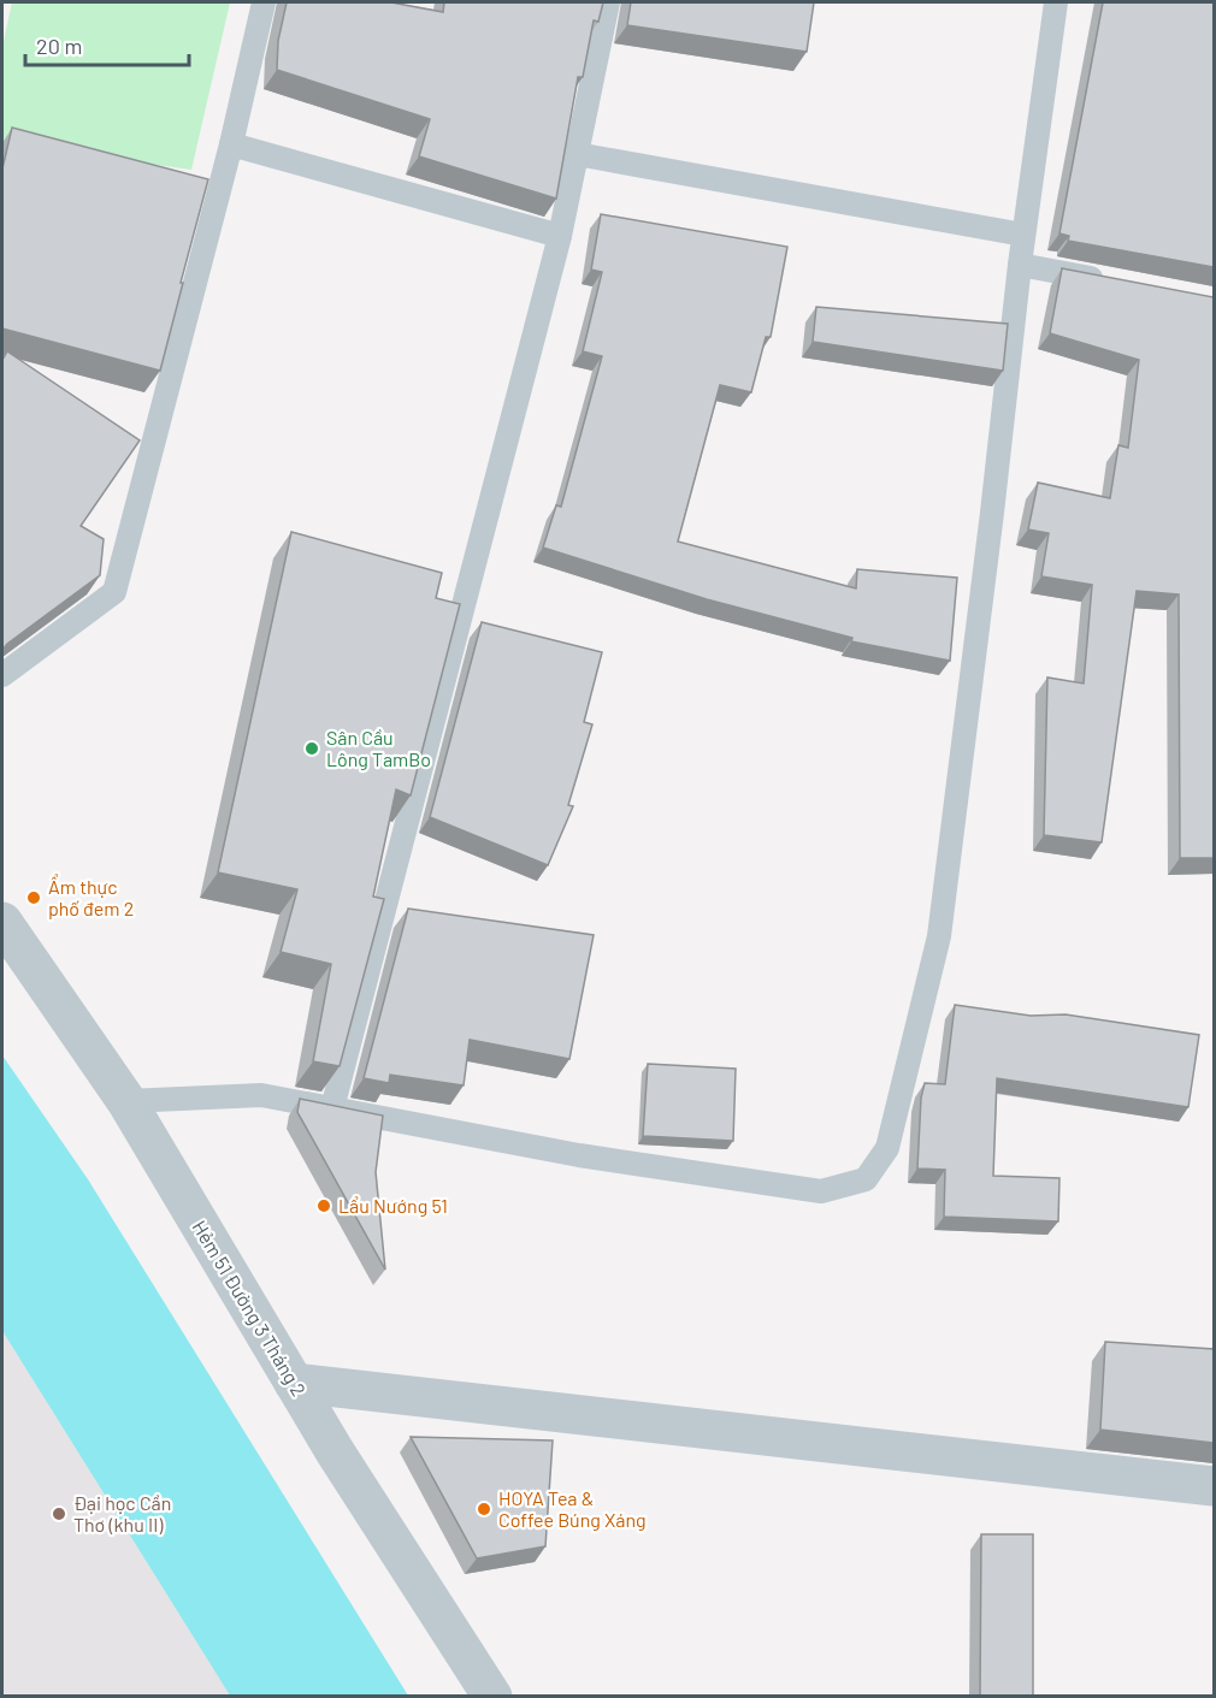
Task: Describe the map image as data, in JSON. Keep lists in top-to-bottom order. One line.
{"streets":{"street":["Hẻm 51 Đường 3 Tháng 2"]},"places":["Sân Cầu Lông TamBo","Ẩm thực phố đem 2","Lẩu Nướng 51","HOYA Tea & Coffee Búng Xáng","Đại học Cần Thơ (khu II)"],"scale_bar":"20 m"}
